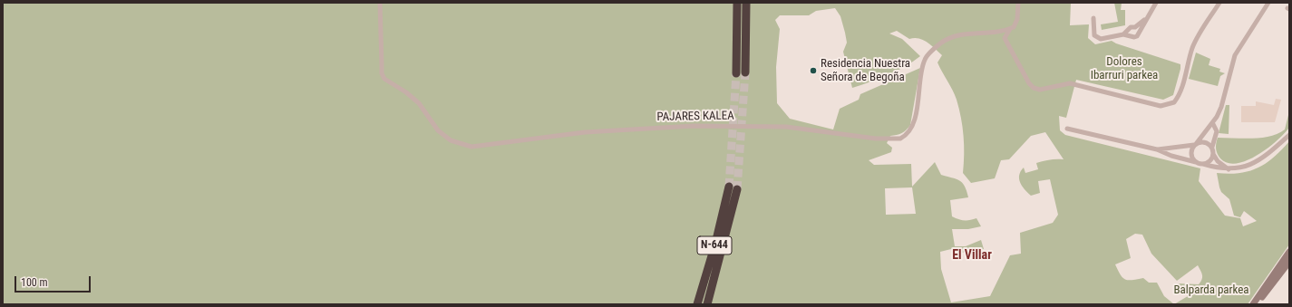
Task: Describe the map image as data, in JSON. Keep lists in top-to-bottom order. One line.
{"streets":{"highway":["N-644"],"street":["PAJARES KALEA"]},"districts":["El Villar"],"parks":["Dolores Ibarruri parkea","Balparda parkea"],"places":["Residencia Nuestra Señora de Begoña"],"scale_bar":"100 m"}
